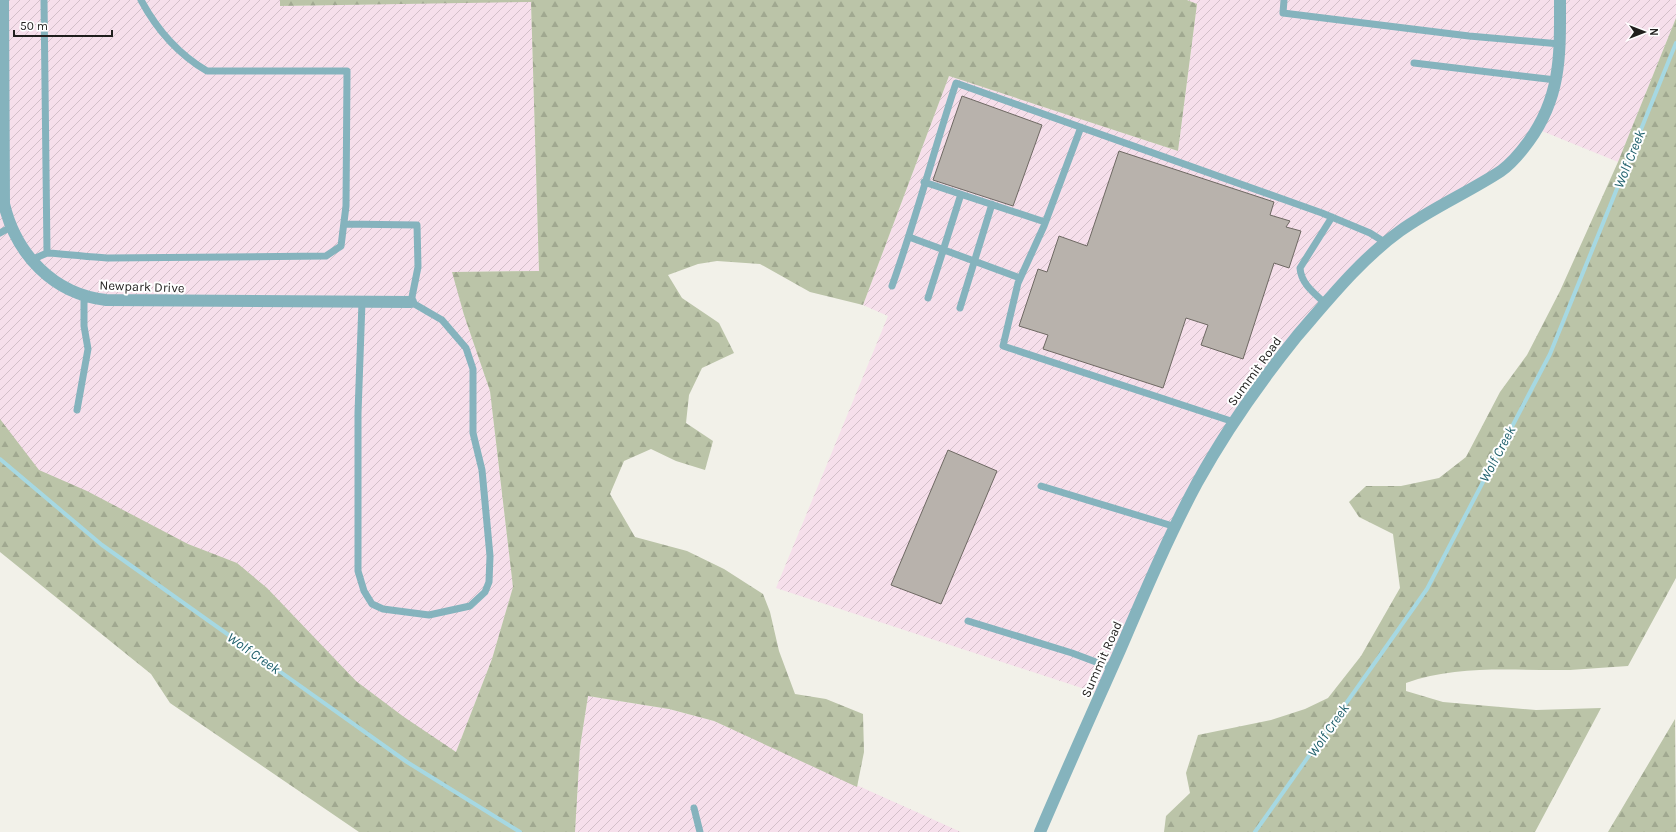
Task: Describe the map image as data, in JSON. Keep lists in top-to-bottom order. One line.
{"streets":{"street":["Newpark Drive","Summit Road"]},"water":["Wolf Creek"],"scale_bar":"50 m","north":"right"}
